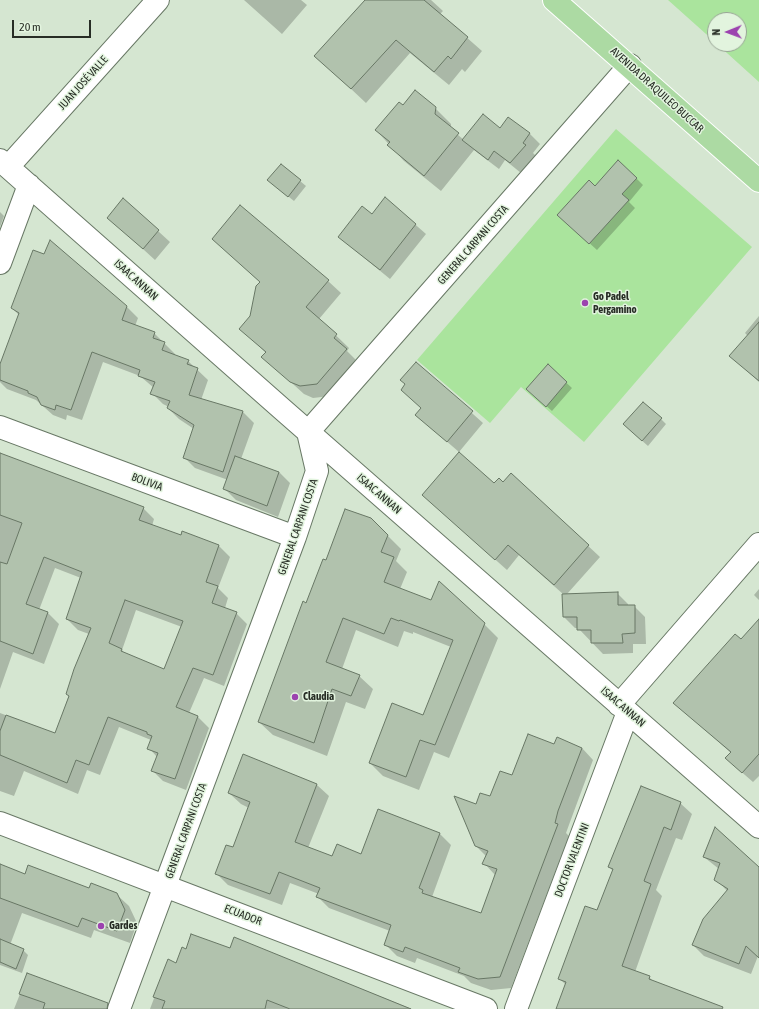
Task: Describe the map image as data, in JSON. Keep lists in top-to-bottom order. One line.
{"streets":{"highway":["AVENIDA DR AQUILEO BUCCAR"],"street":["JUAN JOSÉ VALLE","GENERAL CARPANI COSTA","ISAAC ANNAN","BOLIVIA","DOCTOR VALENTINI","ECUADOR"]},"crossings":[["JUAN JOSÉ VALLE","ISAAC ANNAN"],["AVENIDA DR AQUILEO BUCCAR","GENERAL CARPANI COSTA"],["GENERAL CARPANI COSTA","ISAAC ANNAN"],["GENERAL CARPANI COSTA","BOLIVIA"],["GENERAL CARPANI COSTA","ECUADOR"],["ISAAC ANNAN","DOCTOR VALENTINI"]],"places":["Go Padel Pergamino","Claudia","Gardes"],"scale_bar":"20 m","north":"left"}
